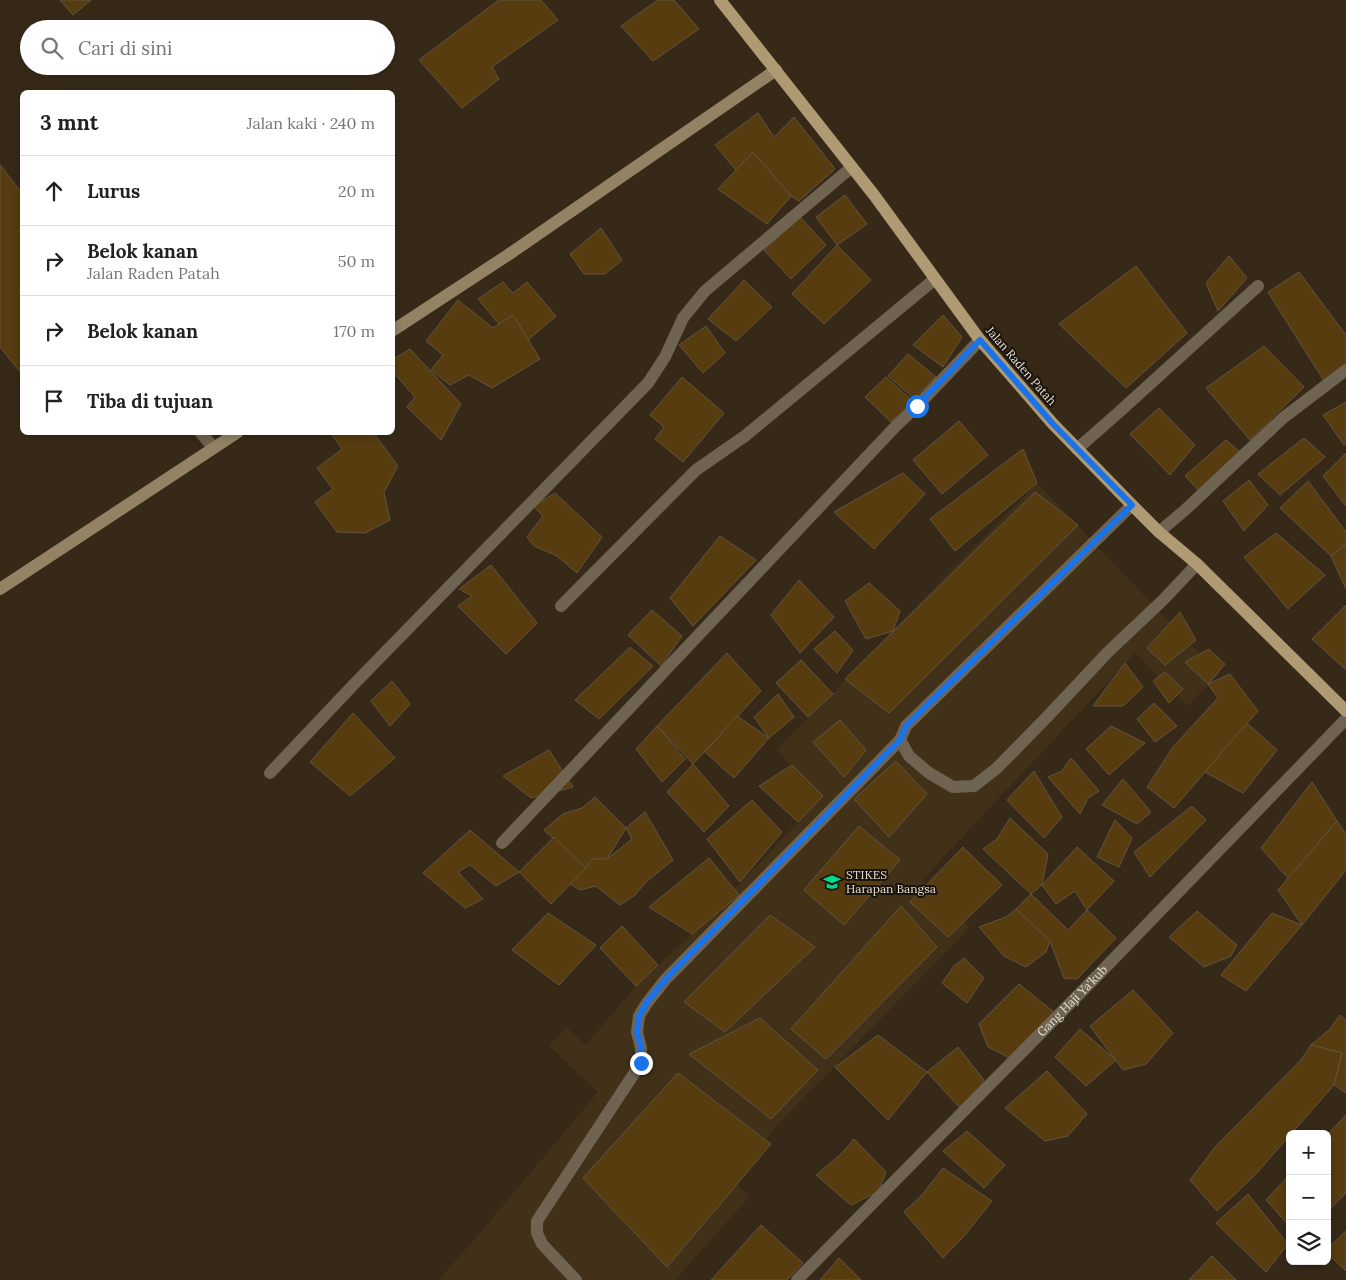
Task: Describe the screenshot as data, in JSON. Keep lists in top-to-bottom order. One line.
{"streets":{"main road":["Jalan Raden Patah"],"street":["Gang Haji Ya'kub"]},"places":{"school or university":["STIKES Harapan Bangsa"]},"page":{"search":"Cari di sini","heading":["3 mnt","Jalan kaki · 240 m"],"list":[["Lurus","20 m"],["Belok kanan","Jalan Raden Patah","50 m"],["Belok kanan","170 m"],"Tiba di tujuan"],"map_buttons":["+","−"]}}
